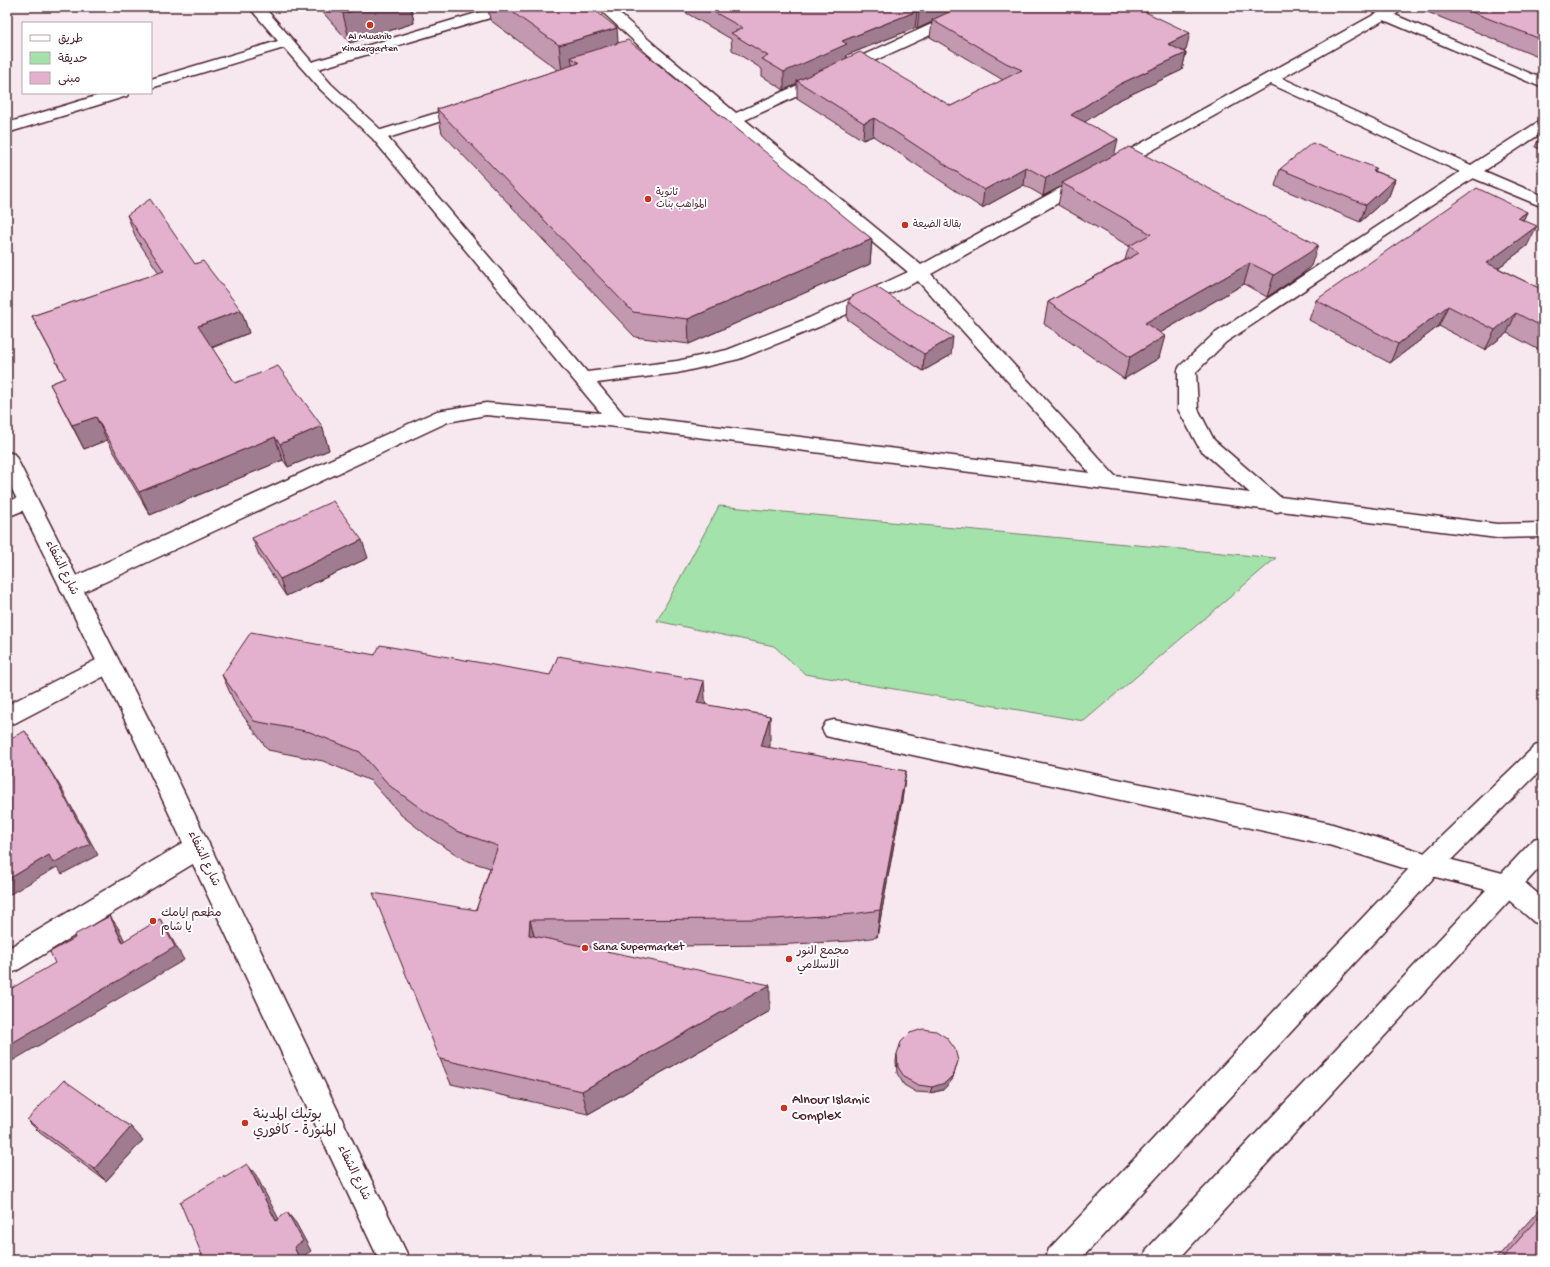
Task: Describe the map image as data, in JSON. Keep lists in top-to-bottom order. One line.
{"streets":{"street":["شارع الشفاء"]},"places":["Al Mwahib Kindergarten","ثانوية المواهب بنات","بقالة الضيعة","مطعم ايامك يا شام","Sana Supermarket","مجمع النور الاسلامي","Alnour Islamic Complex","بوتيك المدينة المنورة - كافوري"],"legend":["طريق","حديقة","مبنى"]}
